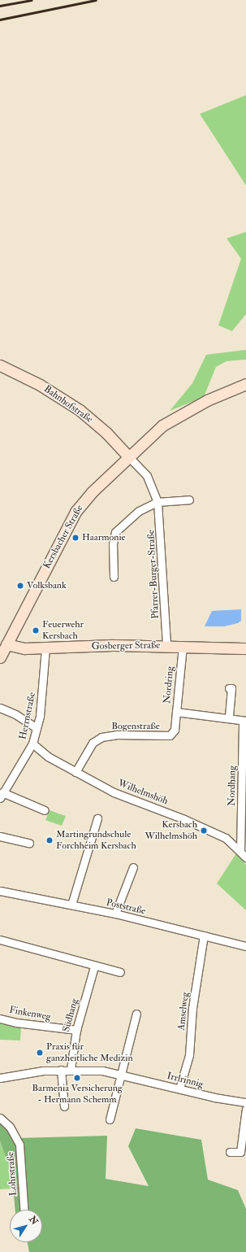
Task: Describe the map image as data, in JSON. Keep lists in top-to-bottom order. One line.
{"streets":{"street":["Bahnhofstraße","Kersbacher Straße","Pfarrer-Burger-Straße","Gosberger Straße","Nordring","Herrnstraße","Bogenstraße","Nordhang","Wilhelmshöh","Poststraße","Amselweg","Finkenweg","Südhang","Irrlrinnig","Lohrstraße"]},"crossings":[["Bahnhofstraße","Kersbacher Straße"],["Bahnhofstraße","Pfarrer-Burger-Straße"],["Kersbacher Straße","Pfarrer-Burger-Straße"],["Kersbacher Straße","Gosberger Straße"],["Pfarrer-Burger-Straße","Gosberger Straße"],["Gosberger Straße","Nordring"],["Gosberger Straße","Herrnstraße"],["Nordring","Bogenstraße"],["Nordring","Nordhang"],["Herrnstraße","Wilhelmshöh"],["Bogenstraße","Wilhelmshöh"],["Nordhang","Wilhelmshöh"],["Poststraße","Amselweg"],["Amselweg","Irrlrinnig"],["Finkenweg","Südhang"],["Südhang","Irrlrinnig"]],"places":["Haarmonie","Volksbank","Feuerwehr Kersbach","Kersbach Wilhelmshöh","Martingrundschule Forchheim Kersbach","Praxis für ganzheitliche Medizin","Barmenia Versicherung - Hermann Schemm"],"north":"top right"}
